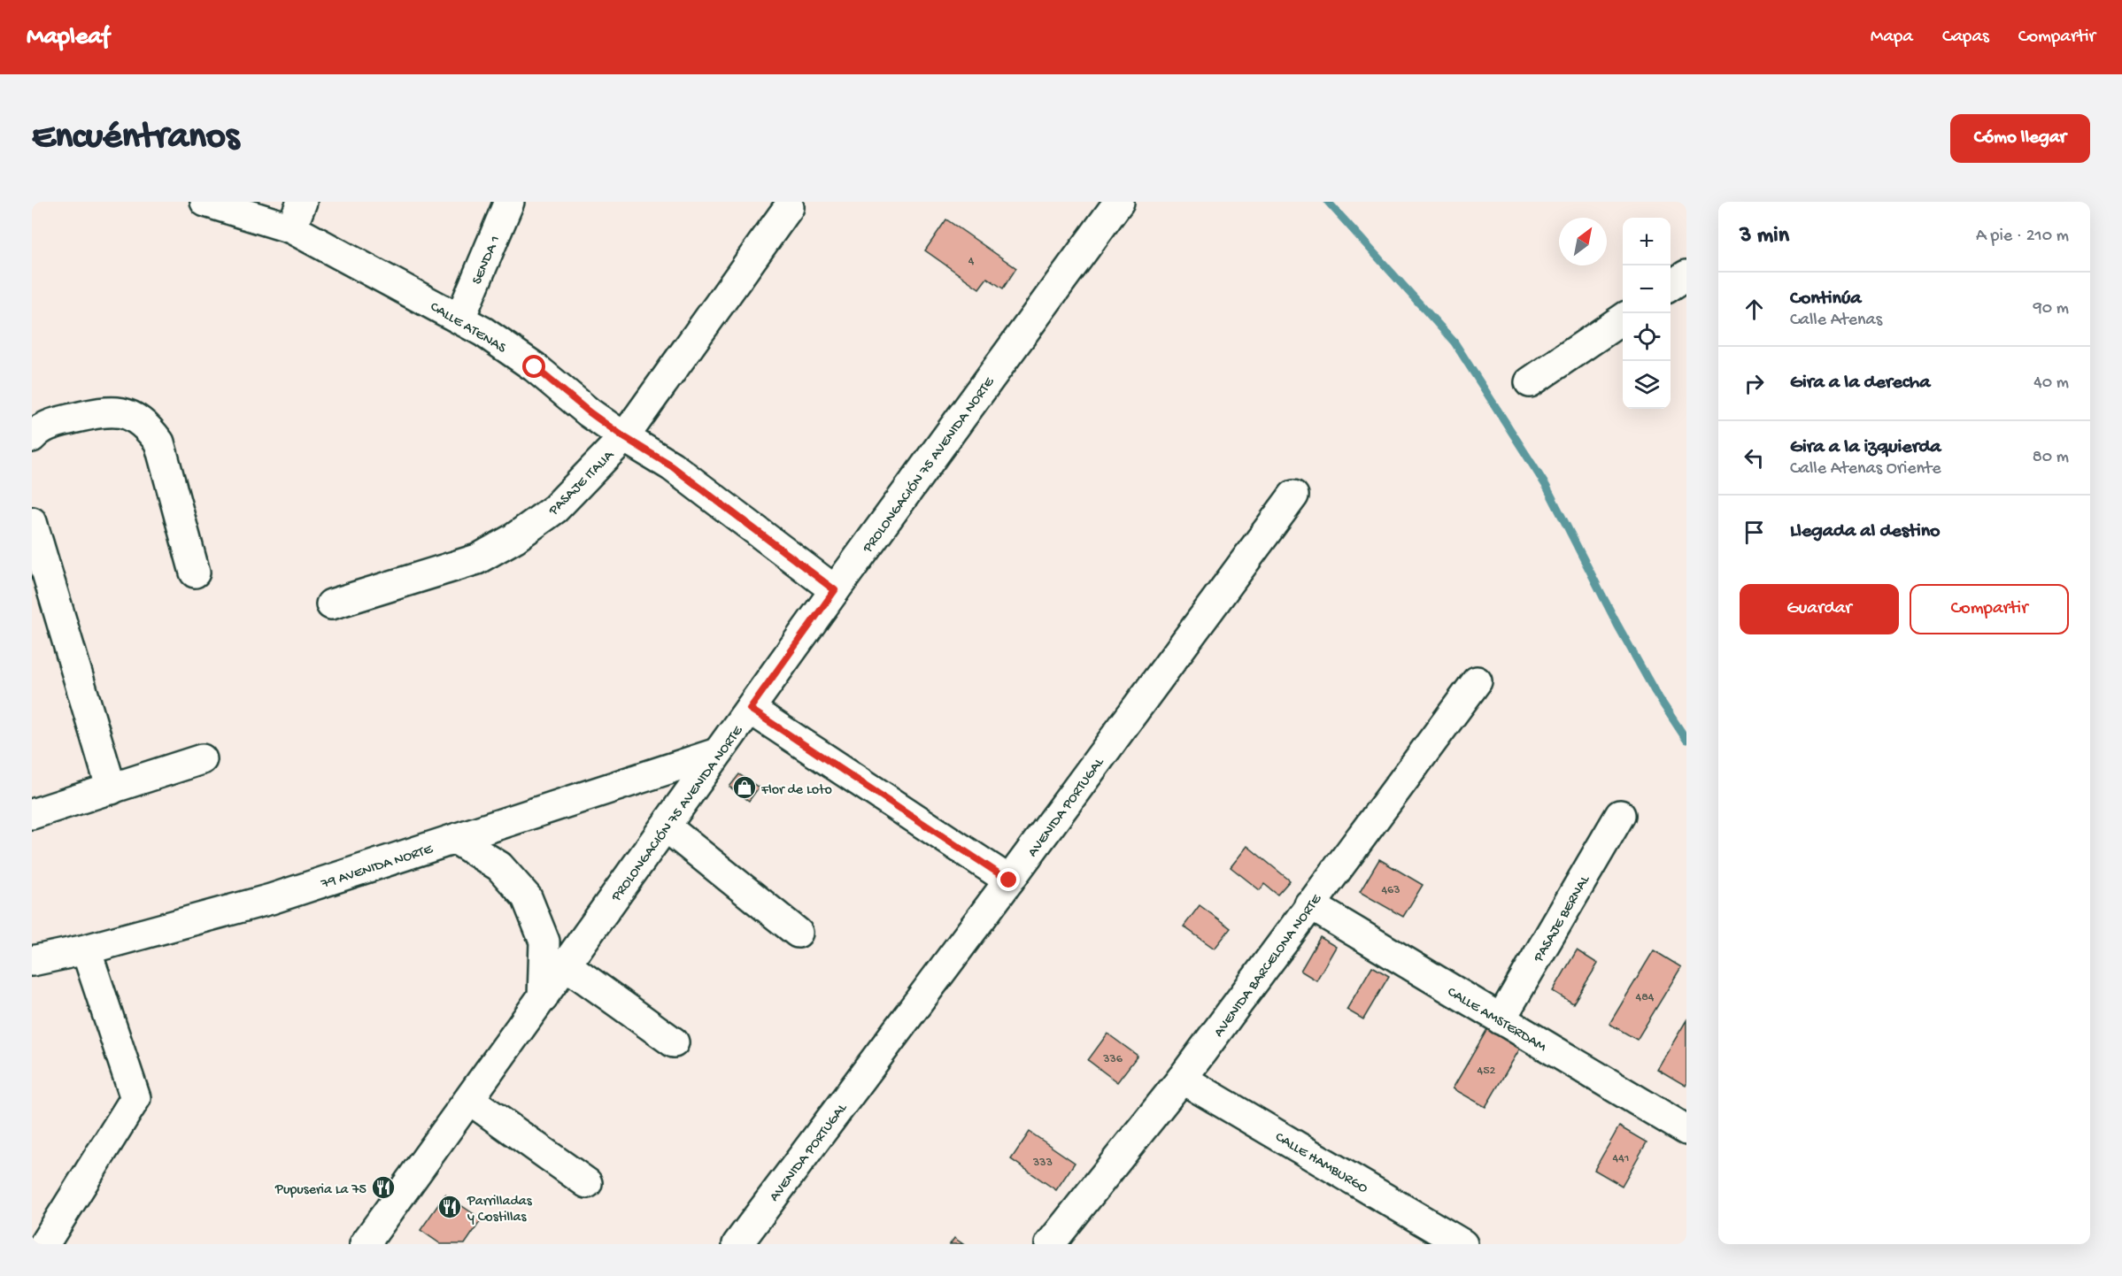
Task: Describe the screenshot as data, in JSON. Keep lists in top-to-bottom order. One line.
{"streets":{"street":["SENDA 1","CALLE ATENAS","PROLONGACIÓN 75 AVENIDA NORTE","PASAJE ITALIA","AVENIDA PORTUGAL","79 AVENIDA NORTE","PASAJE BERNAL","AVENIDA BARCELONA NORTE","CALLE AMSTERDAM","CALLE HAMBURGO"]},"crossings":[["SENDA 1","CALLE ATENAS"],["CALLE ATENAS","PROLONGACIÓN 75 AVENIDA NORTE"],["CALLE ATENAS","PASAJE ITALIA"],["PROLONGACIÓN 75 AVENIDA NORTE","79 AVENIDA NORTE"],["PASAJE BERNAL","CALLE AMSTERDAM"],["AVENIDA BARCELONA NORTE","CALLE AMSTERDAM"],["AVENIDA BARCELONA NORTE","CALLE HAMBURGO"]],"places":{"shop":["Flor de Loto"],"restaurant":["Pupuseria La 75","Parrilladas y Costillas"]},"house_numbers":["4","463","484","336","452","441","333"],"north":"top right","page":{"header":"Mapleaf","nav":["Mapa","Capas","Compartir"],"buttons":["Cómo llegar",["Guardar","Compartir"]],"title":"Encuéntranos","heading":["3 min","A pie · 210 m"],"map_buttons":["+","−"],"list":[["Continúa","Calle Atenas","90 m"],["Gira a la derecha","40 m"],["Gira a la izquierda","Calle Atenas Oriente","80 m"],"Llegada al destino"]}}
